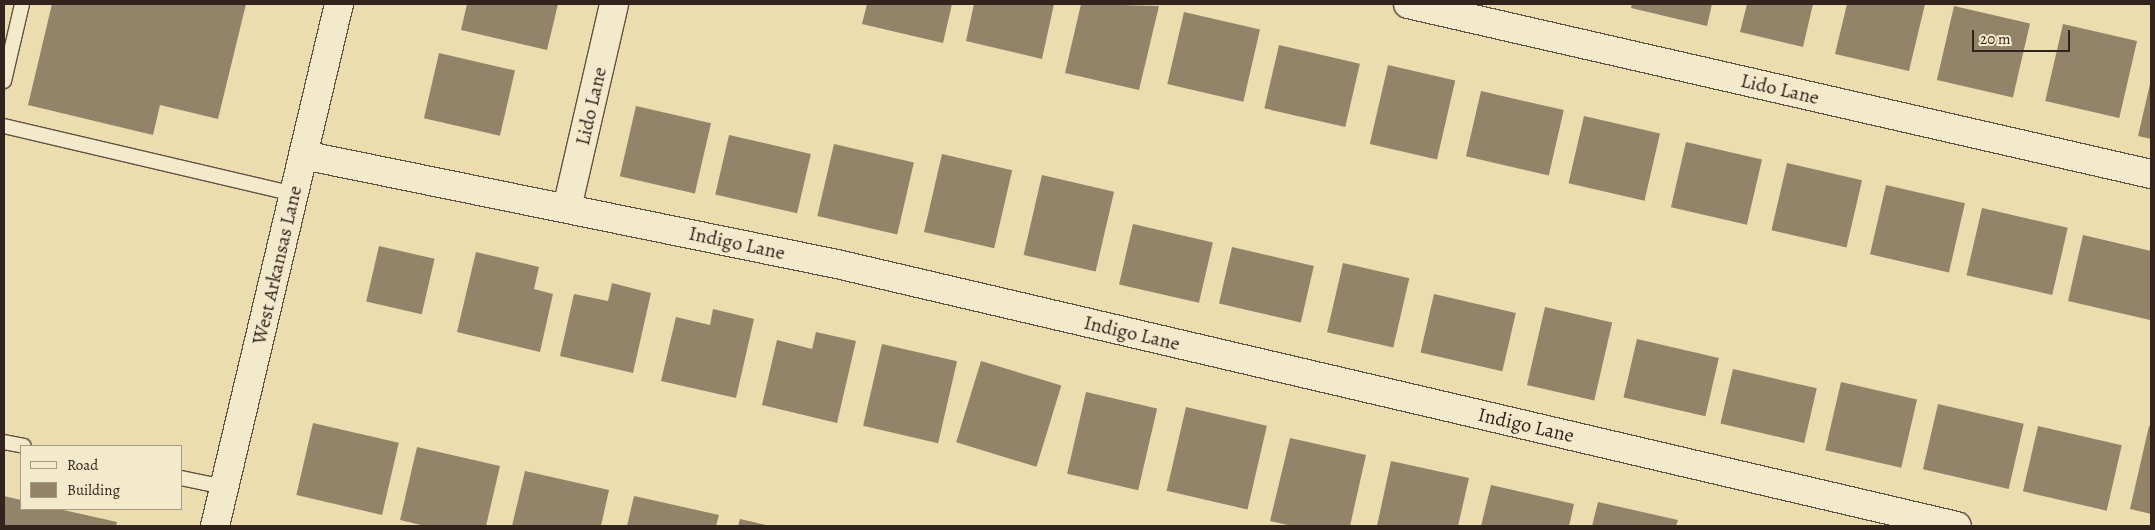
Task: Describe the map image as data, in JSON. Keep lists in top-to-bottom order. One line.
{"streets":{"street":["Lido Lane","Indigo Lane","West Arkansas Lane"]},"crossings":[["Lido Lane","Indigo Lane"],["Indigo Lane","West Arkansas Lane"]],"legend":["Road","Building"],"scale_bar":"20 m"}
